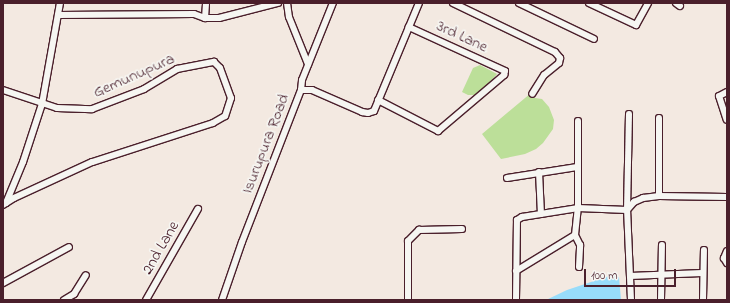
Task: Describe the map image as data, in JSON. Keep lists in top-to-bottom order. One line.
{"streets":{"street":["3rd Lane","Gemunupura","Isurupura Road","2nd Lane"]},"crossings":[["3rd Lane","Isurupura Road"]],"scale_bar":"100 m"}
